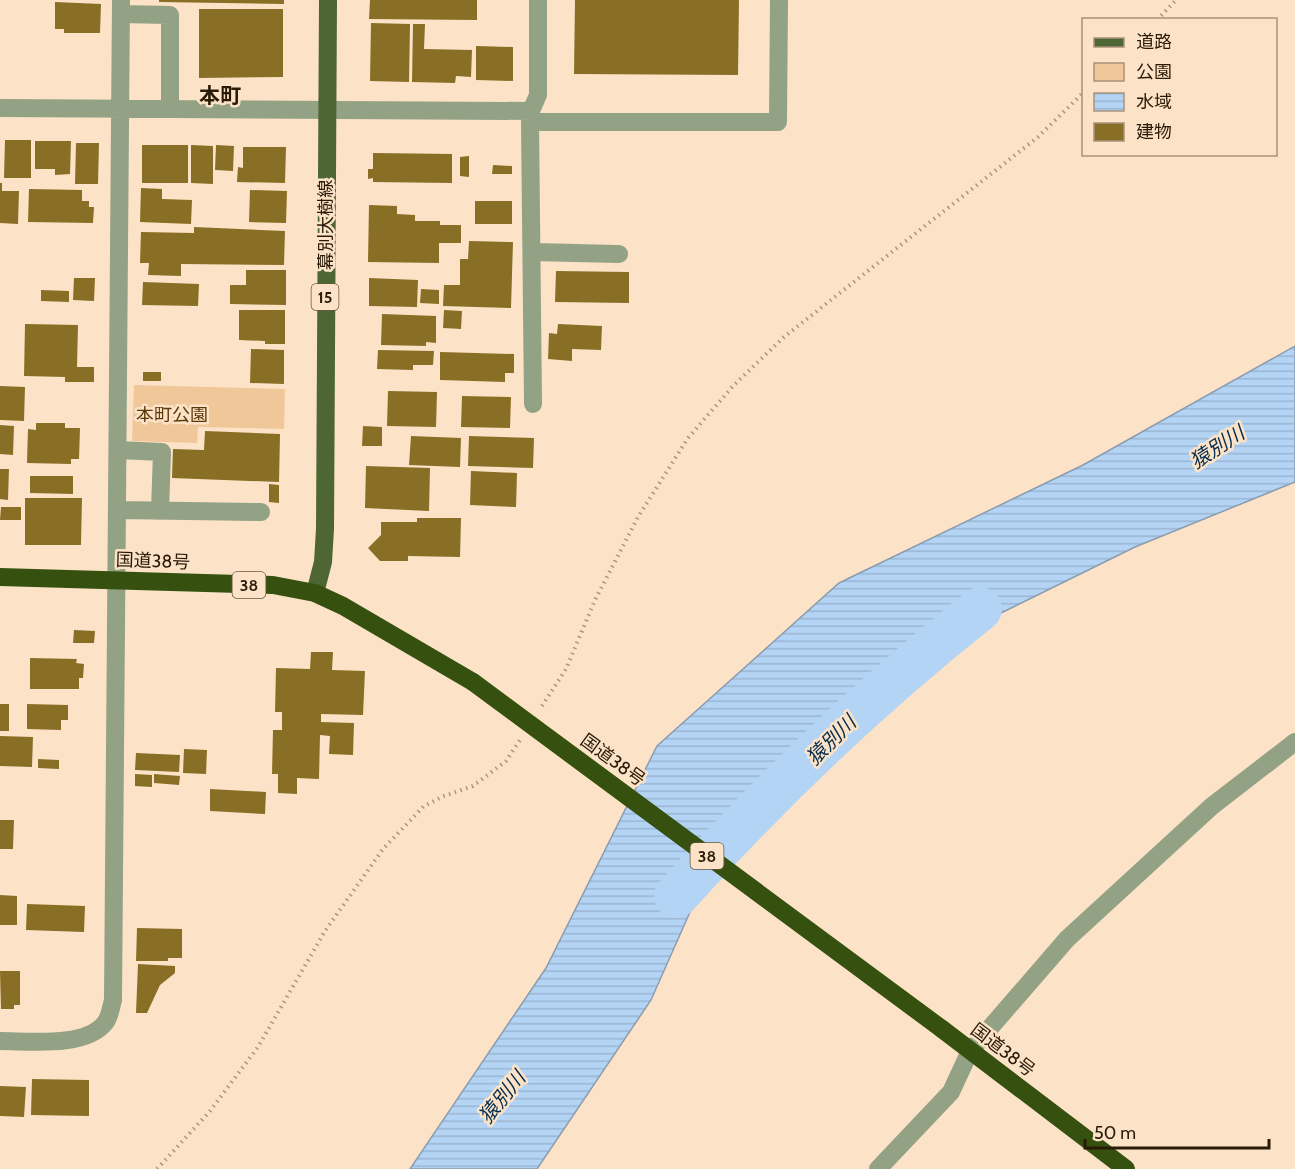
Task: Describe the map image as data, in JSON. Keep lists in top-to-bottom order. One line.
{"streets":{"highway":["国道38号","38"],"main road":["幕別大樹線","15"]},"crossings":[["幕別大樹線","国道38号"]],"districts":["本町"],"water":["猿別川"],"parks":["本町公園"],"legend":["道路","公園","水域","建物"],"scale_bar":"50 m"}
